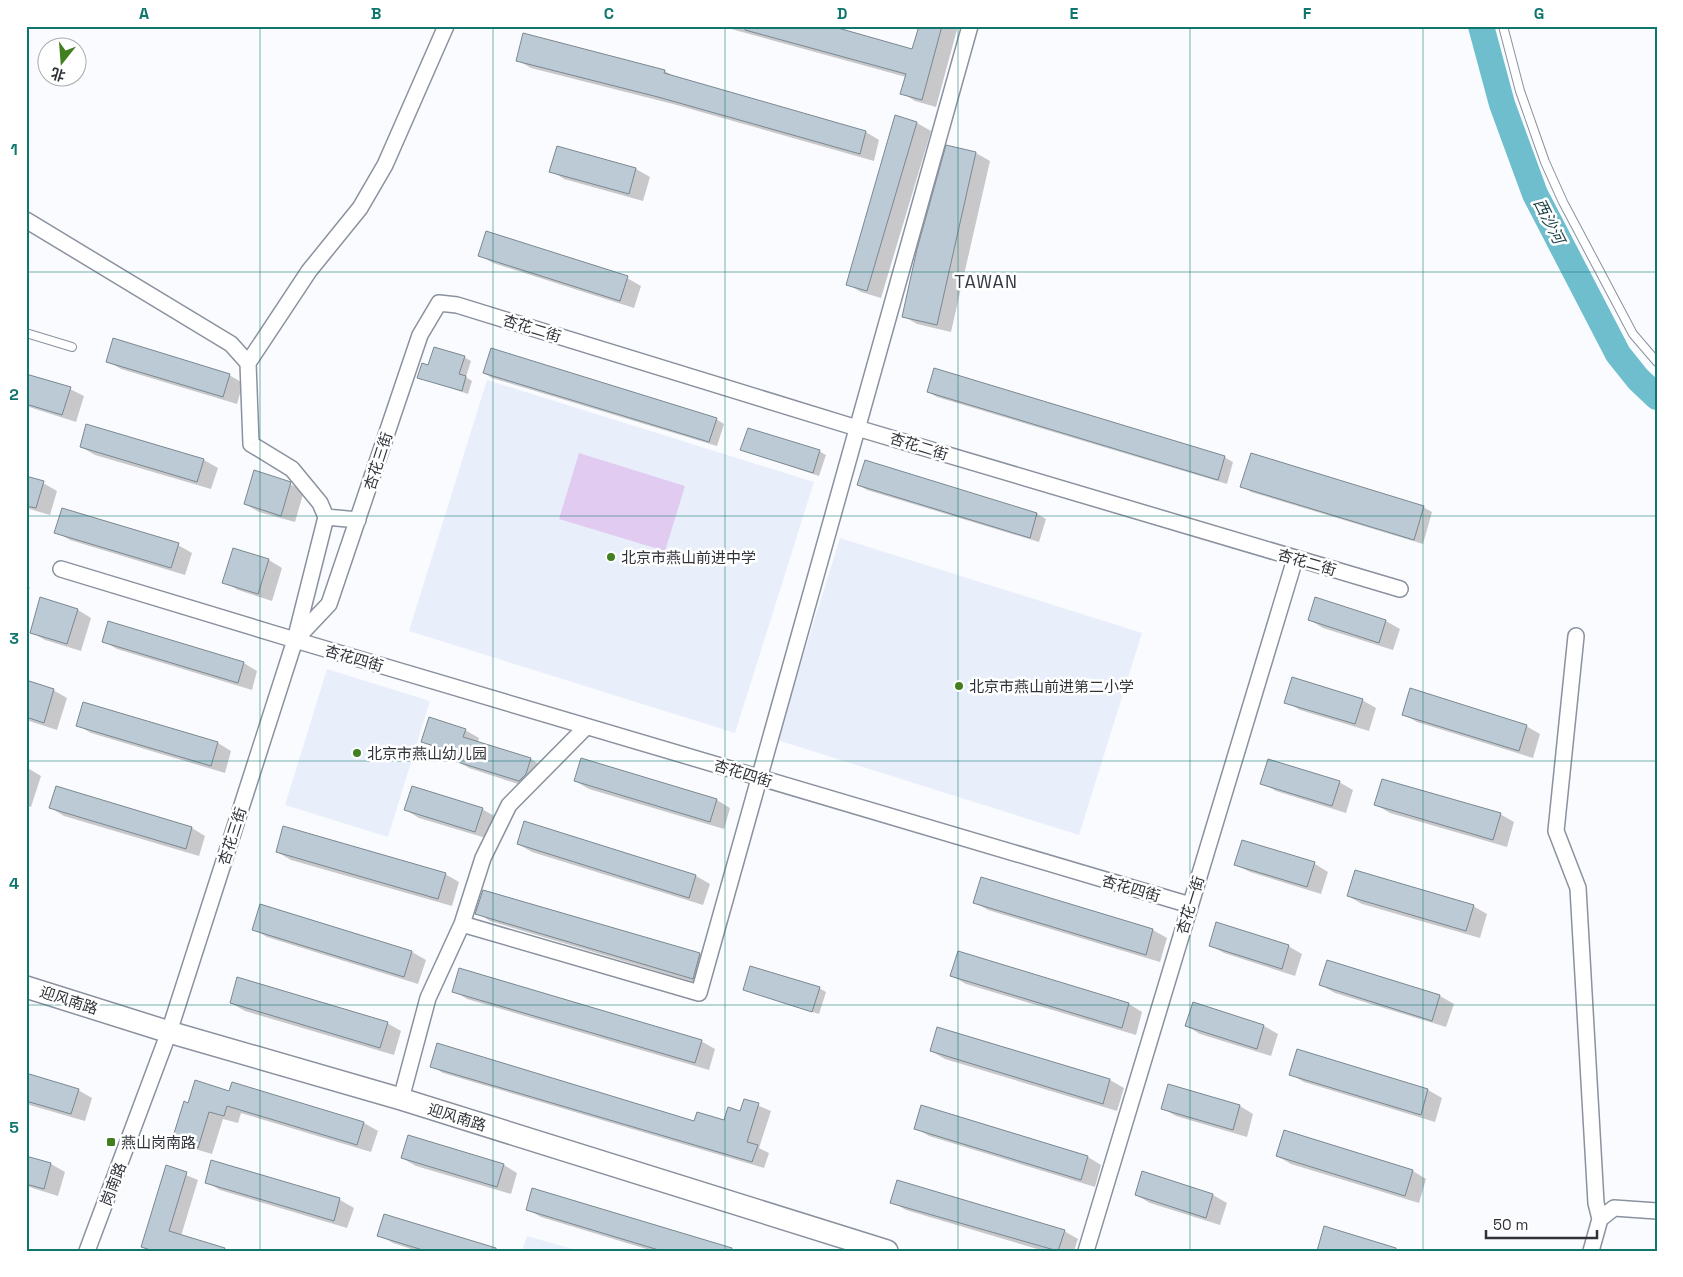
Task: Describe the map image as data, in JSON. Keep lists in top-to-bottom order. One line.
{"streets":{"street":["杏花二街","杏花三街","杏花四街","杏花一街","迎风南路","岗南路"]},"crossings":[["杏花二街","杏花三街"],["杏花二街","杏花一街"],["杏花三街","杏花四街"],["杏花三街","迎风南路"],["杏花三街","岗南路"],["杏花四街","杏花一街"],["迎风南路","岗南路"]],"districts":["TAWAN"],"water":["西沙河"],"places":{"other":["北京市燕山前进中学","北京市燕山前进第二小学","北京市燕山幼儿园"],"transit":["燕山岗南路"]},"scale_bar":"50 m","north":"bottom","grid":{"columns":["A","B","C","D","E","F","G"],"rows":["1","2","3","4","5"]}}
